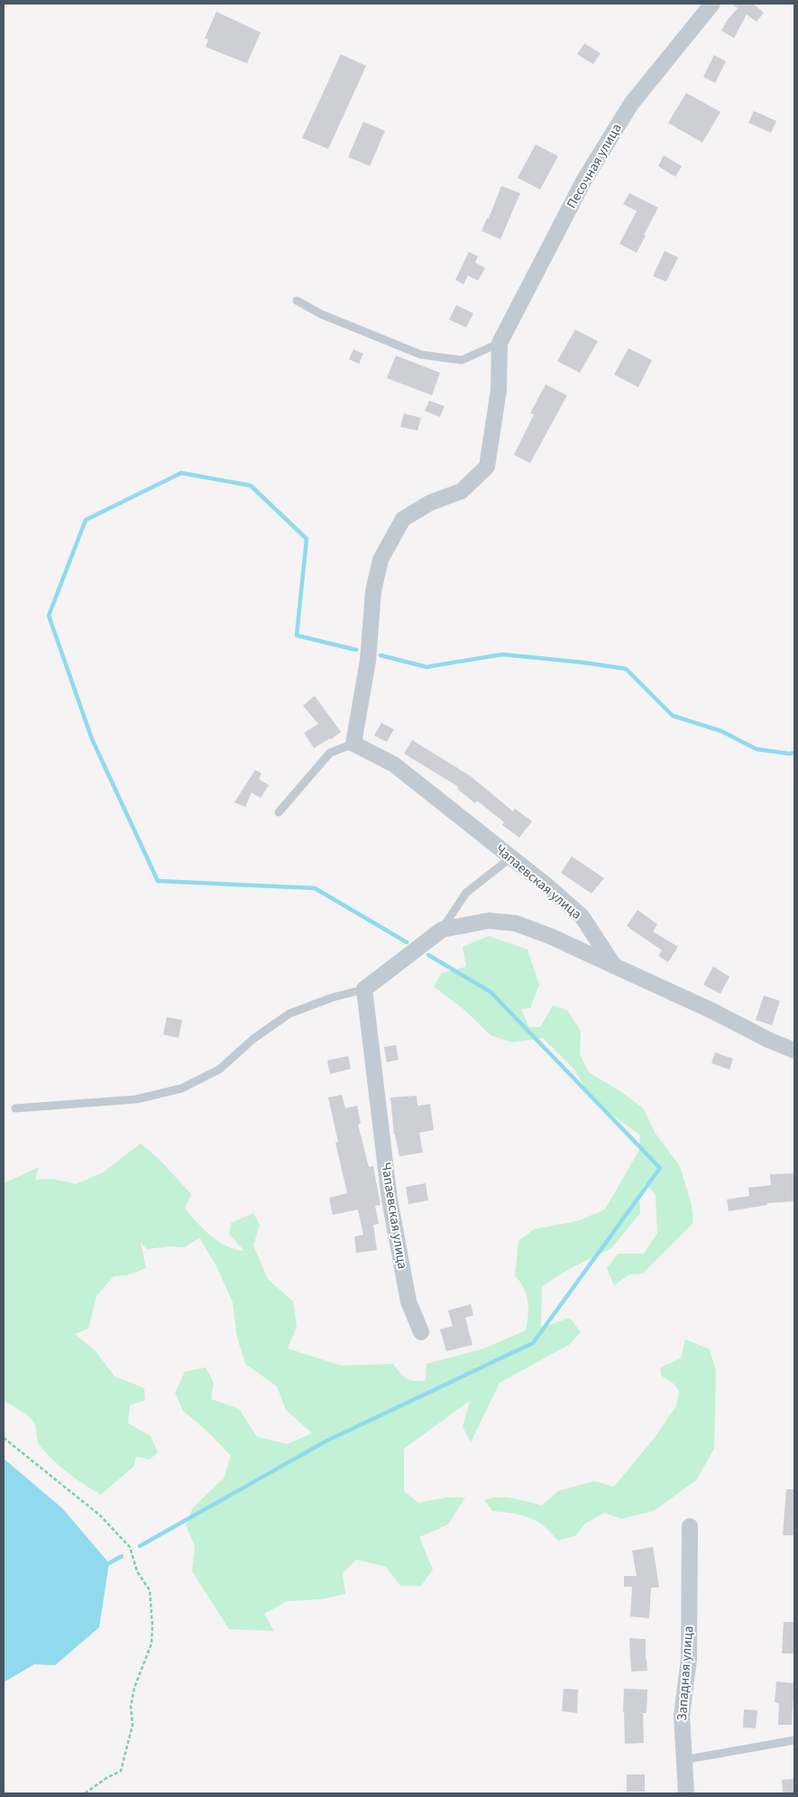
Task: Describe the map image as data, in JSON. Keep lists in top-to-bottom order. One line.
{"streets":{"street":["Песочная улица","Чапаевская улица","Западная улица"]}}
